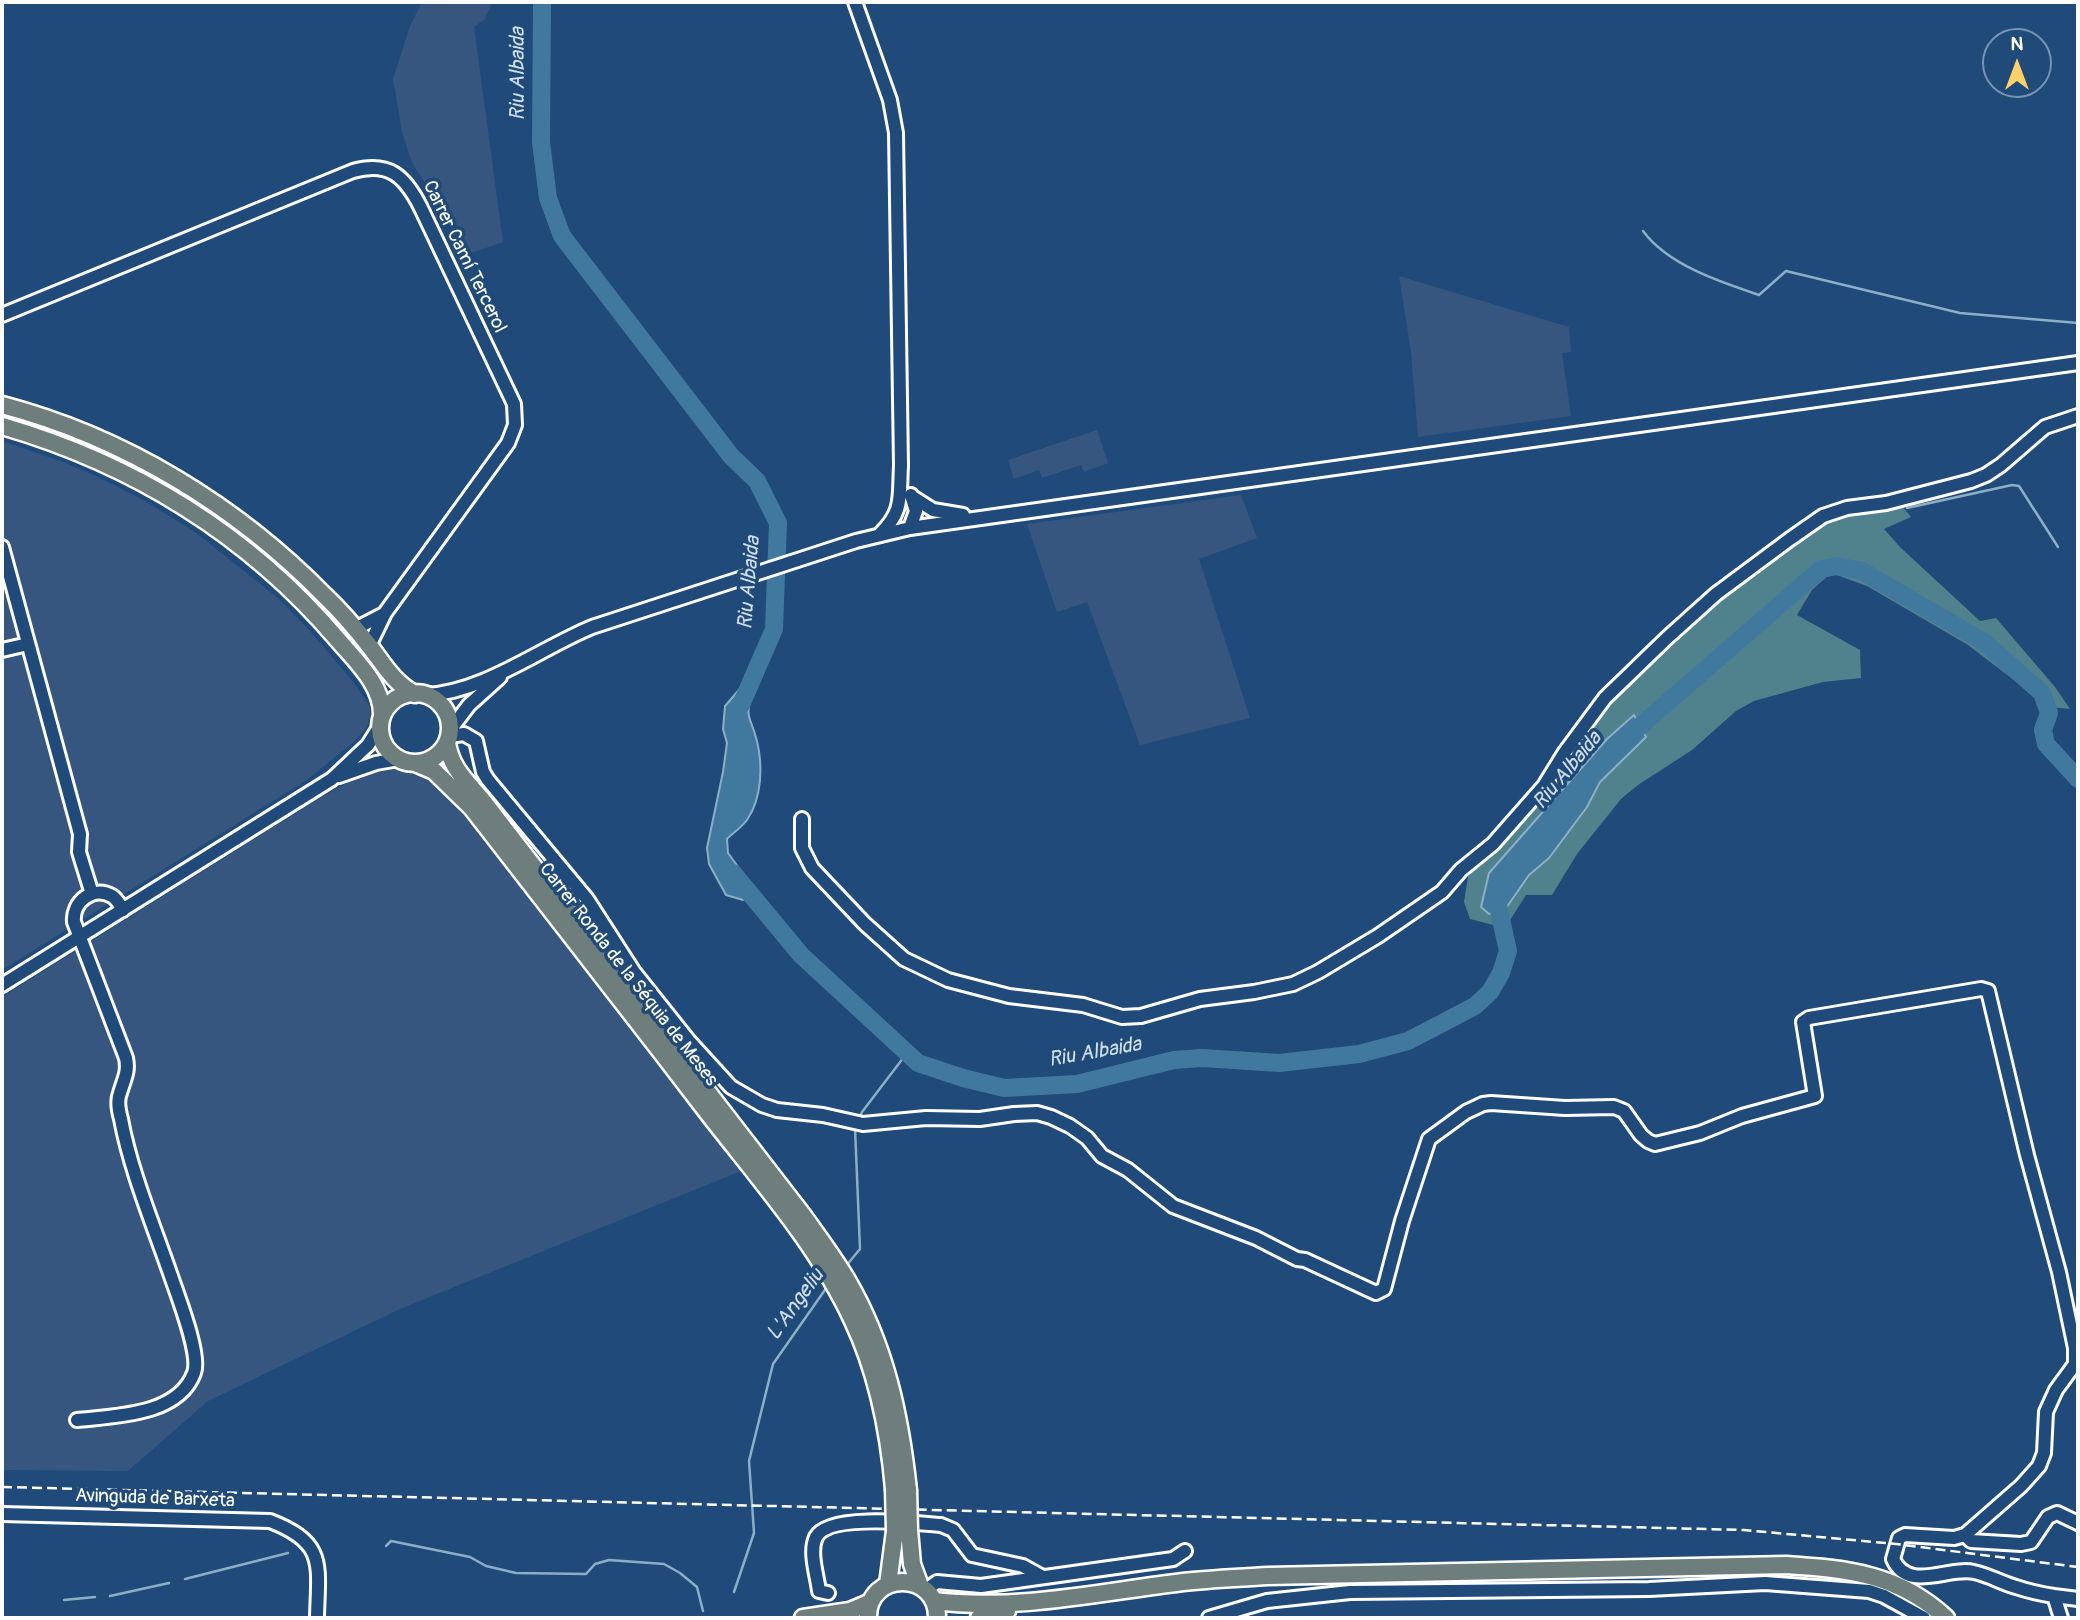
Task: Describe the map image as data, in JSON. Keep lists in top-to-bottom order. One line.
{"streets":{"main road":["Carrer Ronda de la Séquia de Meses"],"street":["Carrer Camí Tercerol","Avinguda de Barxeta"]},"water":["Riu Albaida","L'Angeliu"],"north":"top"}
